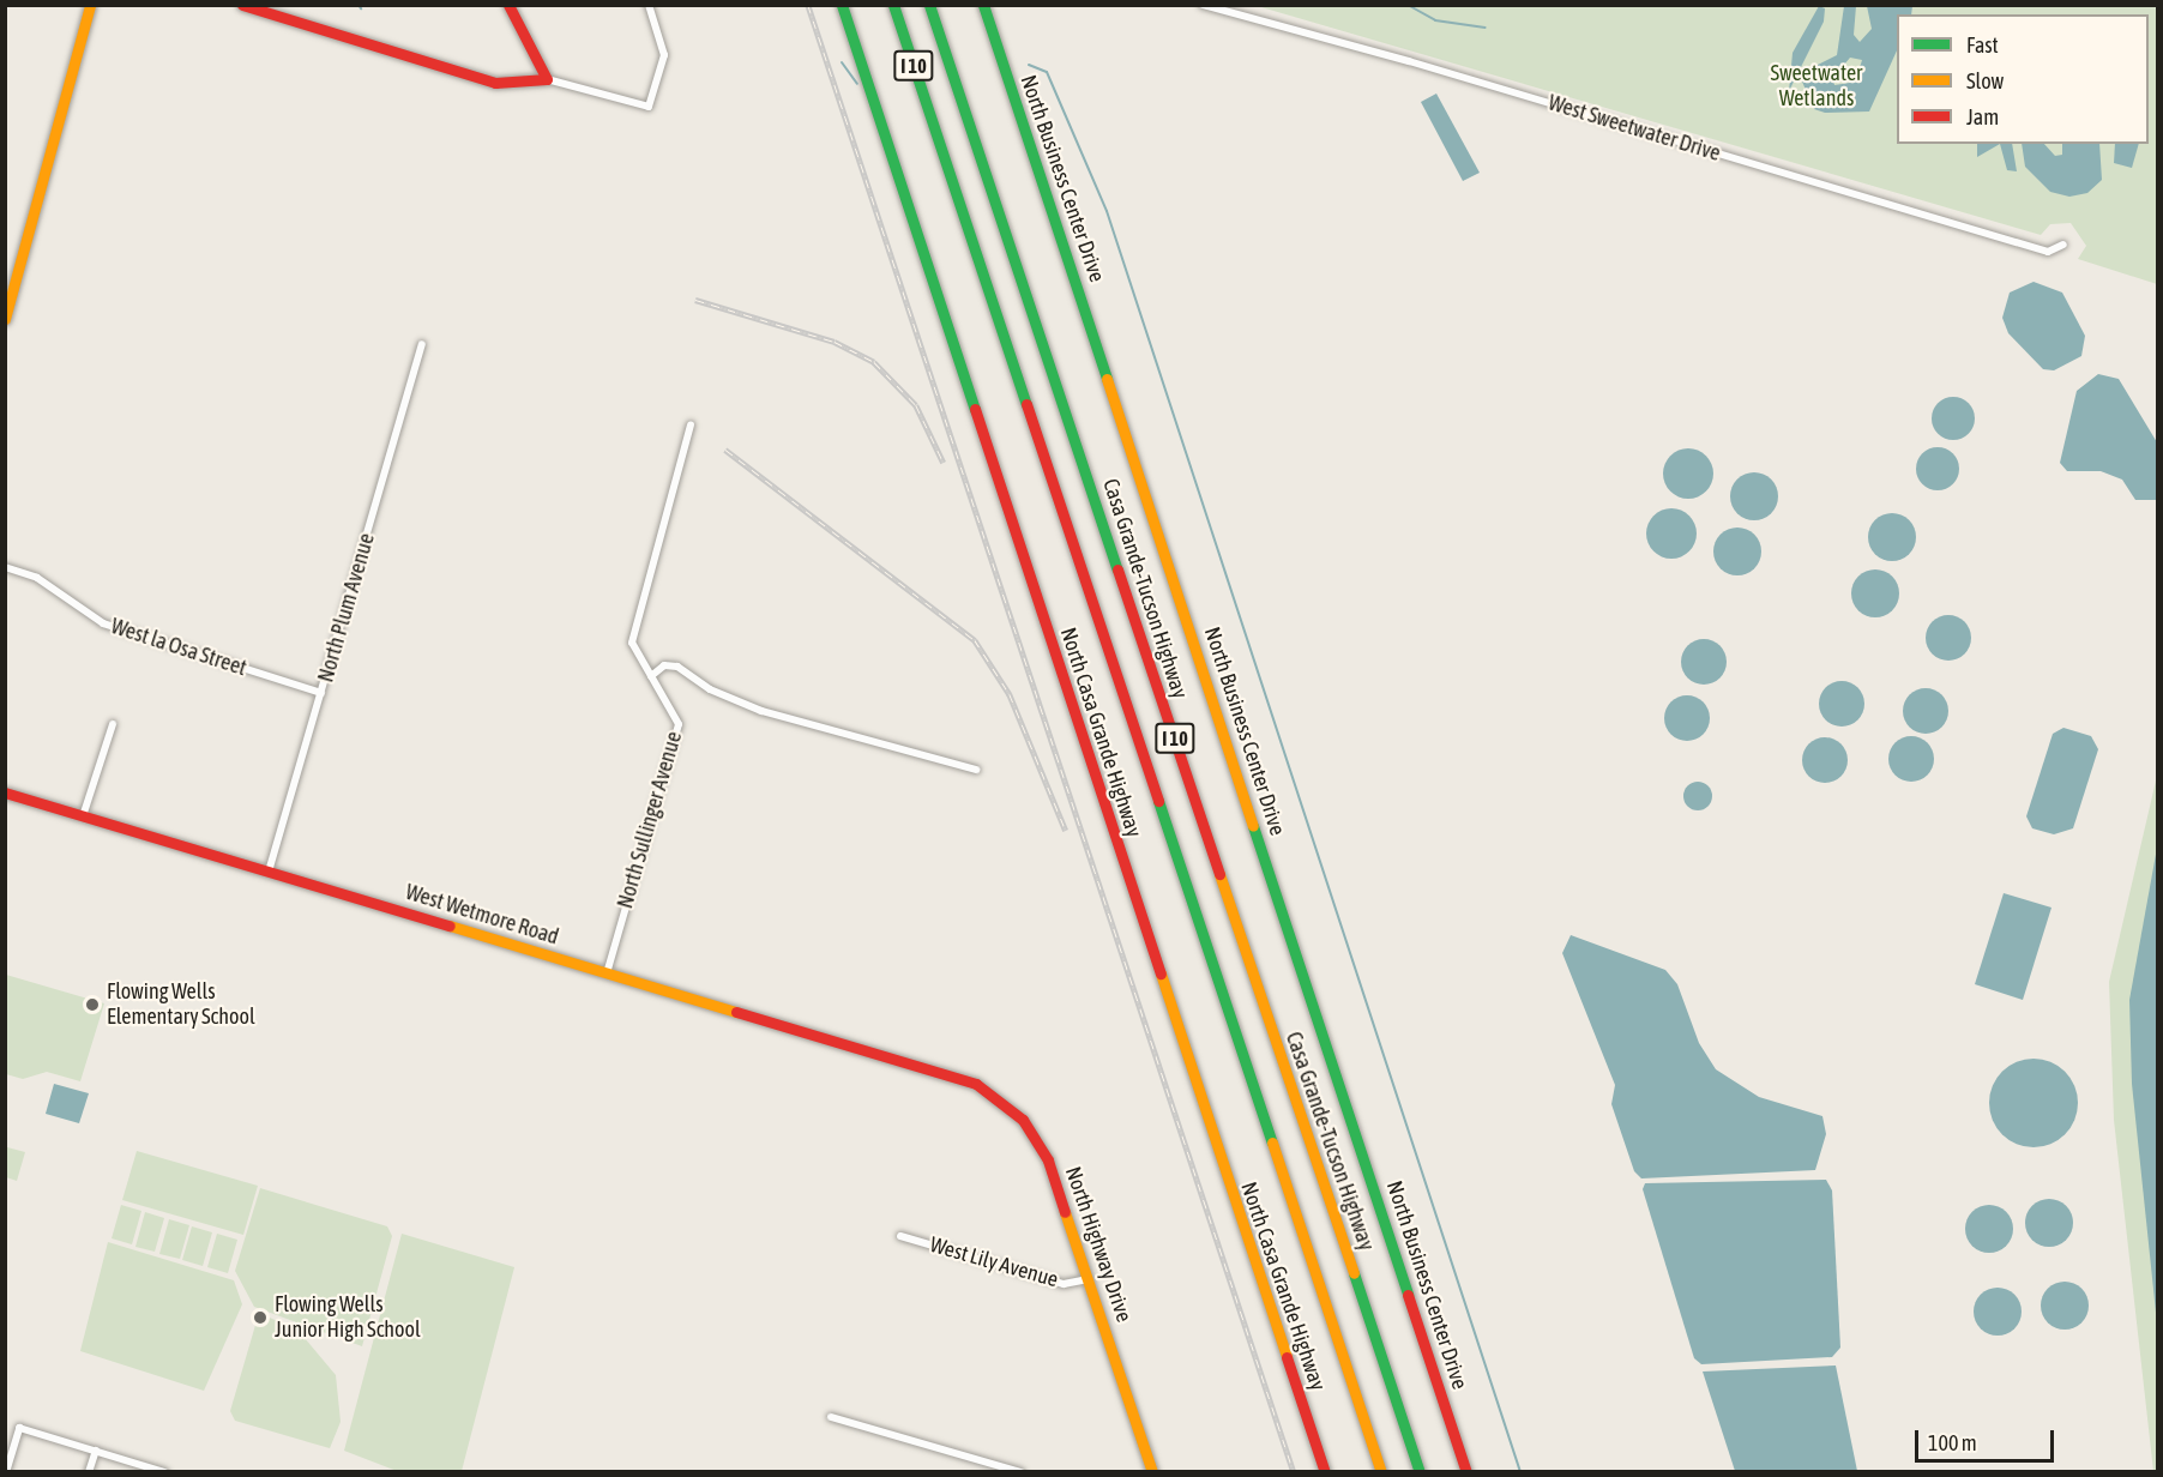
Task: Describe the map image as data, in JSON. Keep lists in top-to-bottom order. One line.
{"streets":{"main road":["I 10","North Business Center Drive","Casa Grande-Tucson Highway","North Casa Grande Highway","West Wetmore Road","North Highway Drive"],"street":["West Sweetwater Drive","North Plum Avenue","West la Osa Street","North Sullinger Avenue","West Lily Avenue"]},"crossings":[["North Plum Avenue","West la Osa Street"],["North Plum Avenue","West Wetmore Road"],["North Sullinger Avenue","West Wetmore Road"],["West Wetmore Road","North Highway Drive"],["North Highway Drive","West Lily Avenue"]],"parks":["Sweetwater Wetlands"],"places":["Flowing Wells Elementary School","Flowing Wells Junior High School"],"legend":["Fast","Slow","Jam"],"scale_bar":"100 m"}
